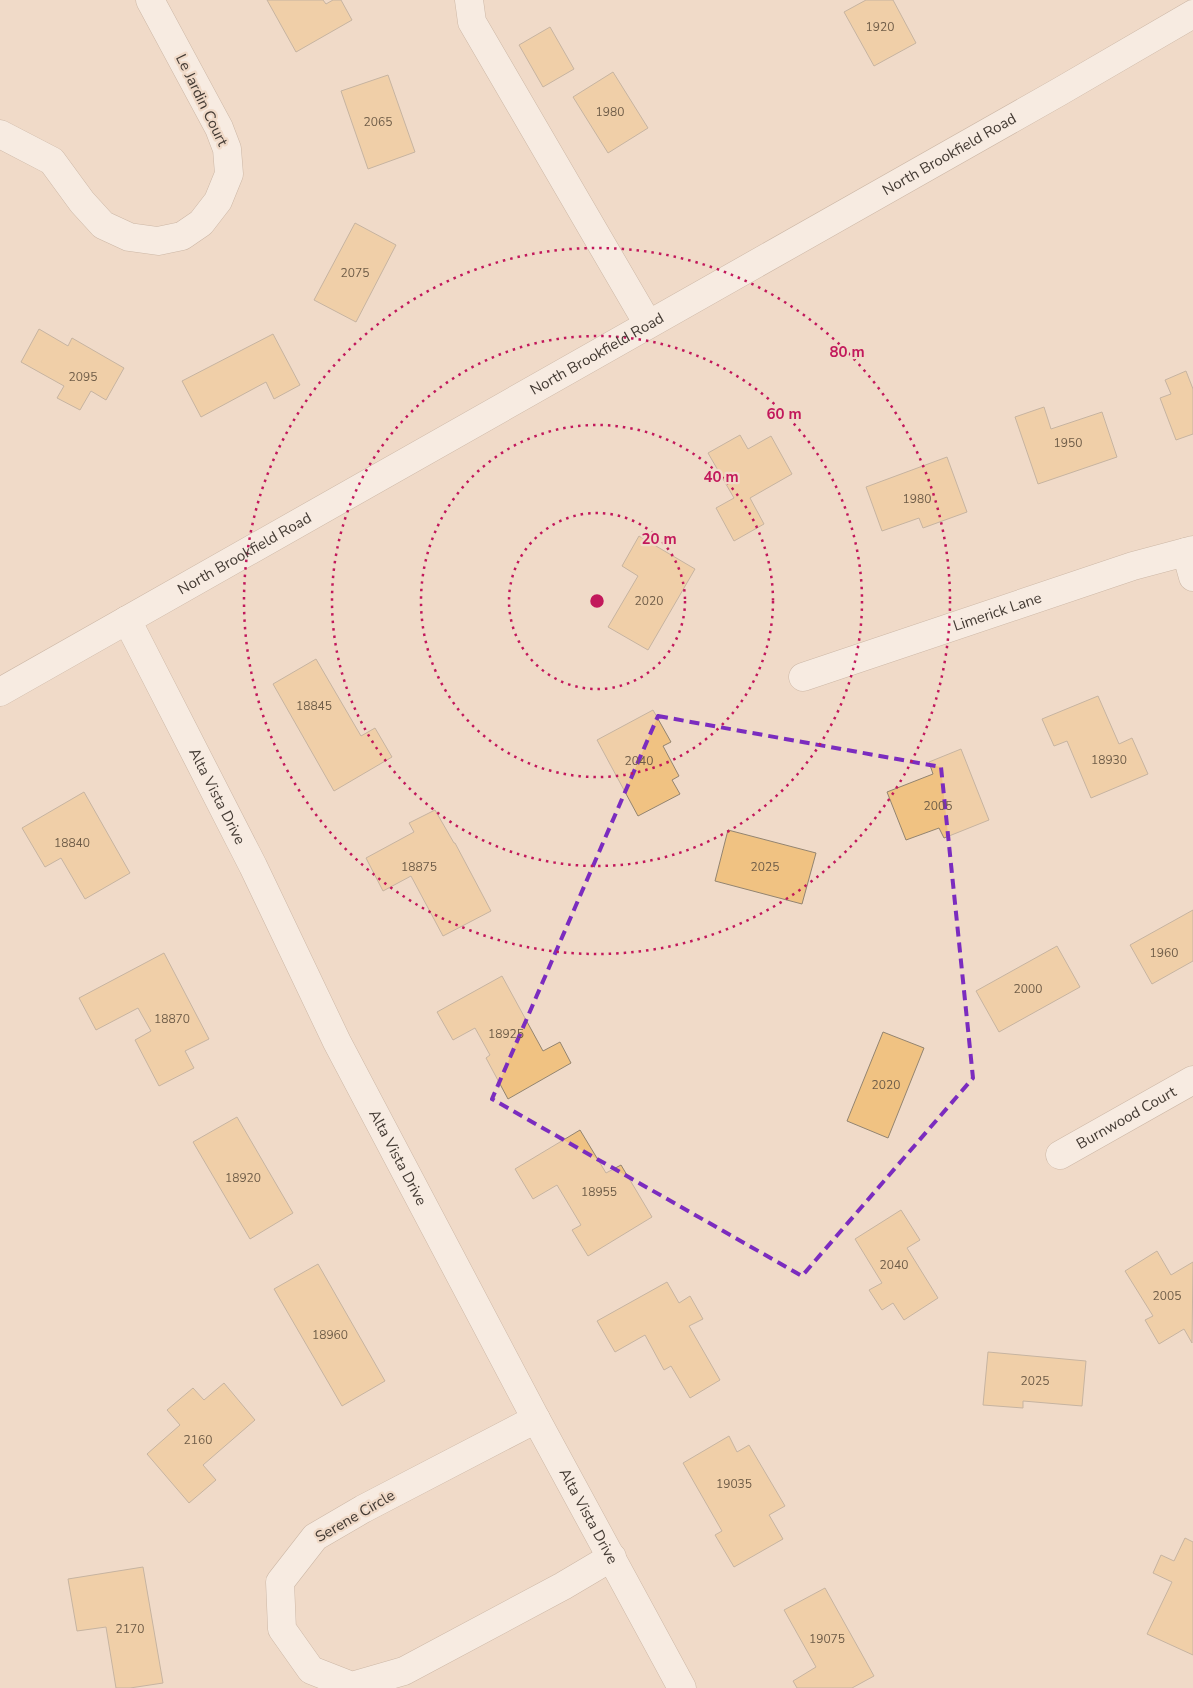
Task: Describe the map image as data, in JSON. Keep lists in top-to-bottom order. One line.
{"streets":{"street":["Le Jardin Court","North Brookfield Road","Limerick Lane","Alta Vista Drive","Burnwood Court","Serene Circle"]},"crossings":[["North Brookfield Road","Alta Vista Drive"],["Alta Vista Drive","Serene Circle"]],"house_numbers":["1920","1980","2065","2075","2095","1950","1980","2020","18845","18930","2040","2005","18840","18875","2025","1960","2000","18870","18925","2020","18920","18955","2040","2005","18960","2025","2160","19035","2170","19075"],"rings":["80 m","60 m","40 m","20 m"]}
